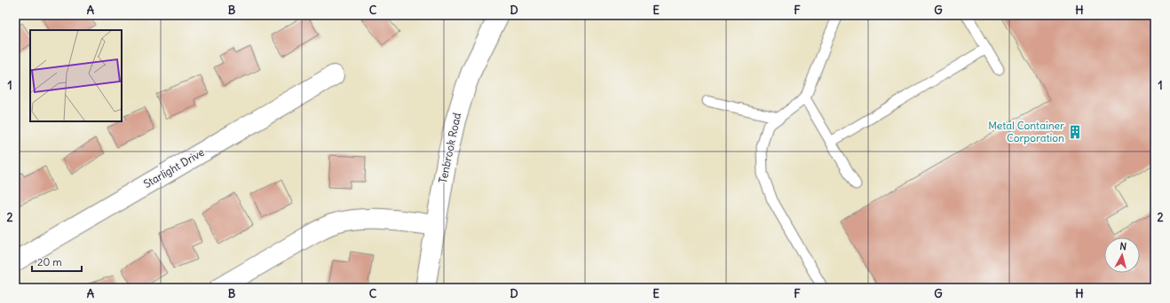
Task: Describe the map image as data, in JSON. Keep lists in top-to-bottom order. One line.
{"streets":{"street":["Tenbrook Road","Starlight Drive"]},"places":{"building":["Metal Container Corporation"]},"scale_bar":"20 m","north":"top","grid":{"columns":["A","B","C","D","E","F","G","H"],"rows":["1","2"]}}
